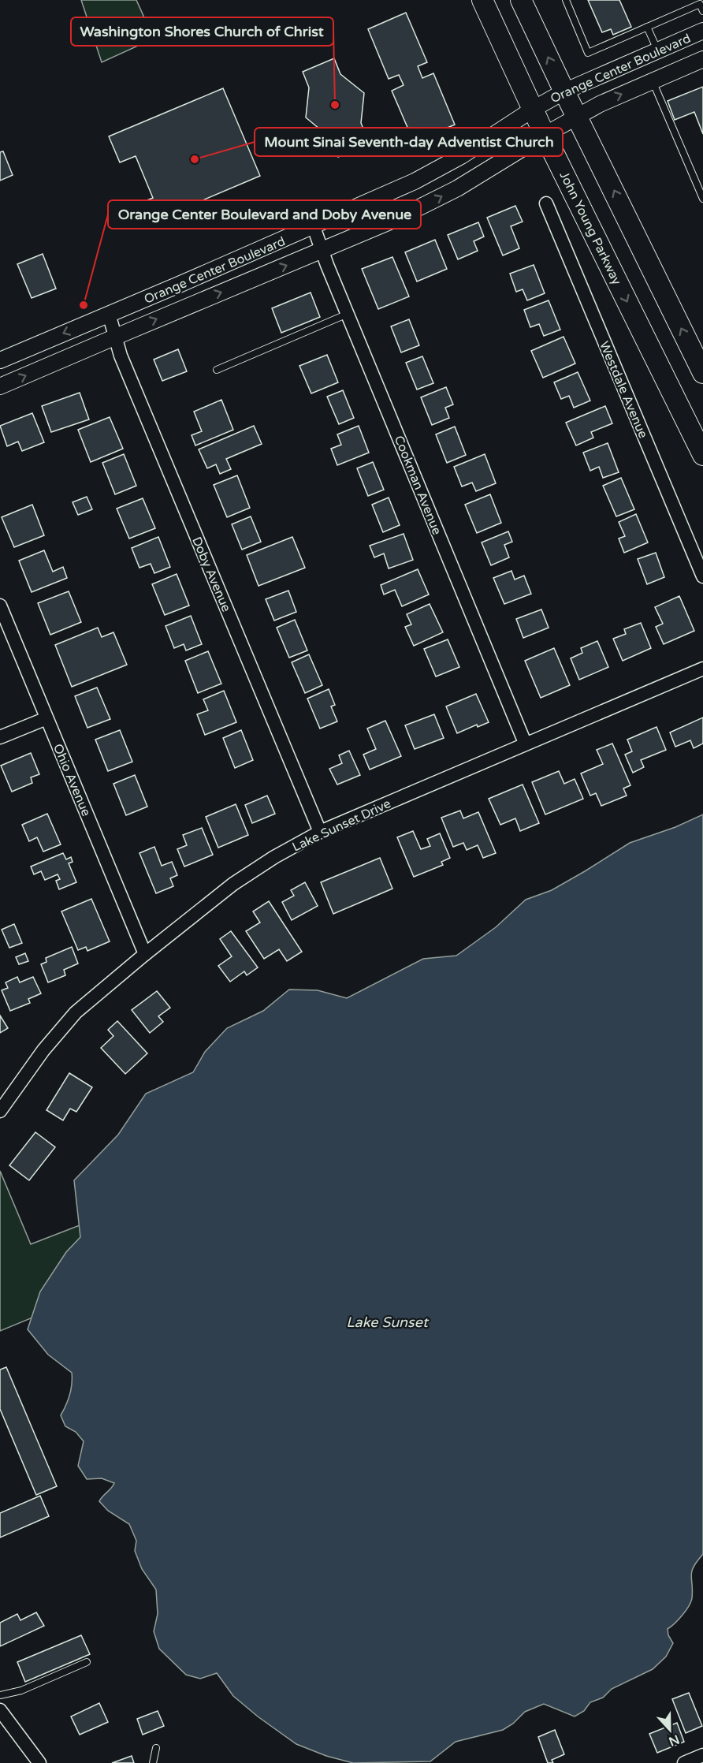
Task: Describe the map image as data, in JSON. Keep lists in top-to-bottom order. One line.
{"streets":{"main road":["John Young Parkway"],"street":["Orange Center Boulevard","Westdale Avenue","Cookman Avenue","Doby Avenue","Ohio Avenue","Lake Sunset Drive"]},"crossings":[["Orange Center Boulevard","John Young Parkway"],["Orange Center Boulevard","Cookman Avenue"],["Orange Center Boulevard","Doby Avenue"],["Cookman Avenue","Lake Sunset Drive"],["Doby Avenue","Lake Sunset Drive"],["Ohio Avenue","Lake Sunset Drive"]],"water":["Lake Sunset"],"places":["Washington Shores Church of Christ","Mount Sinai Seventh-day Adventist Church","Orange Center Boulevard and Doby Avenue"],"north":"bottom"}
